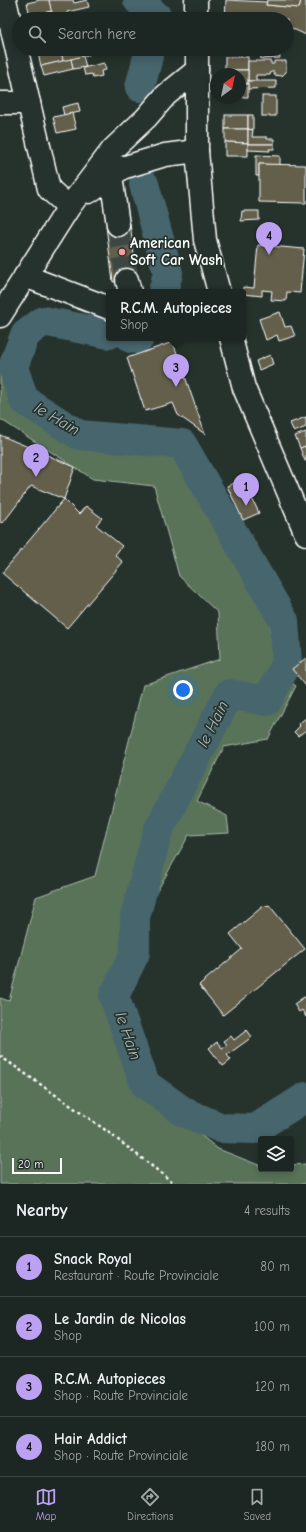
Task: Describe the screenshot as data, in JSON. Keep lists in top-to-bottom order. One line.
{"water":["le Hain"],"places":["American Soft Car Wash"],"scale_bar":"20 m","north":"top right","page":{"search":"Search here","pins":["4","3","2","1"],"popup":["R.C.M. Autopieces","Shop"],"scale":"20 m","heading":["Nearby","4 results"],"list":[{"mark":"1","name":"Snack Royal","note":"Restaurant · Route Provinciale","value":"80 m"},{"mark":"2","name":"Le Jardin de Nicolas","note":"Shop","value":"100 m"},{"mark":"3","name":"R.C.M. Autopieces","note":"Shop · Route Provinciale","value":"120 m"},{"mark":"4","name":"Hair Addict","note":"Shop · Route Provinciale","value":"180 m"}],"nav":["Map","Directions","Saved"]}}
